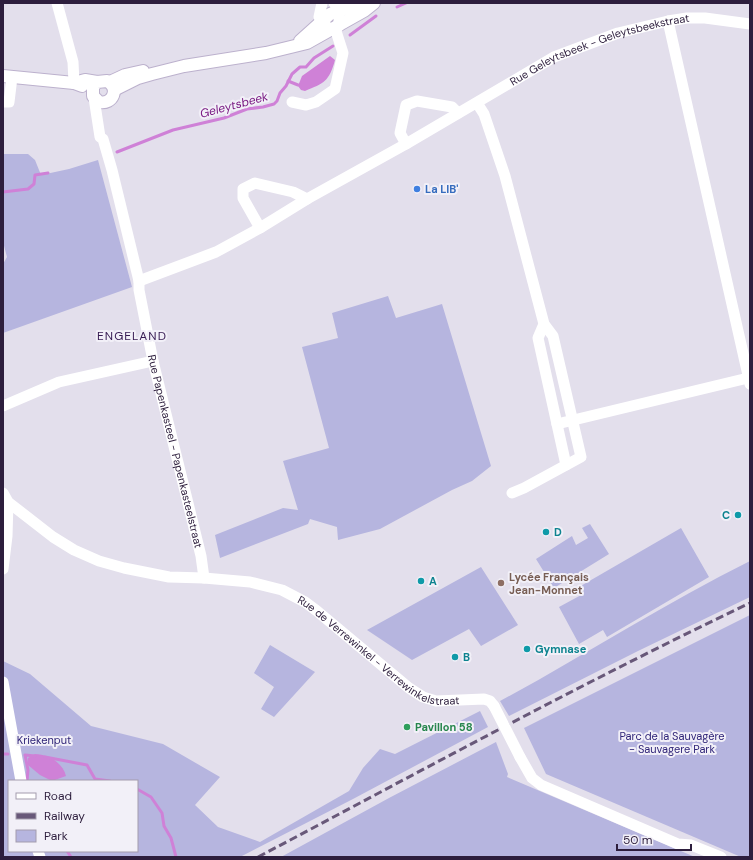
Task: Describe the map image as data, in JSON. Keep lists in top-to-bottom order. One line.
{"streets":{"street":["Rue Geleytsbeek - Geleytsbeekstraat","Rue Papenkasteel - Papenkasteelstraat","Rue de Verrewinkel - Verrewinkelstraat"]},"crossings":[["Rue Geleytsbeek - Geleytsbeekstraat","Rue Papenkasteel - Papenkasteelstraat"],["Rue Papenkasteel - Papenkasteelstraat","Rue de Verrewinkel - Verrewinkelstraat"]],"districts":["ENGELAND"],"water":["Geleytsbeek"],"parks":["Parc de la Sauvagère - Sauvagere Park","Kriekenput"],"places":["La LIB'","C","D","A","Lycée Français Jean-Monnet","Gymnase","B","Pavillon 58"],"legend":["Road","Railway","Park"],"scale_bar":"50 m"}
